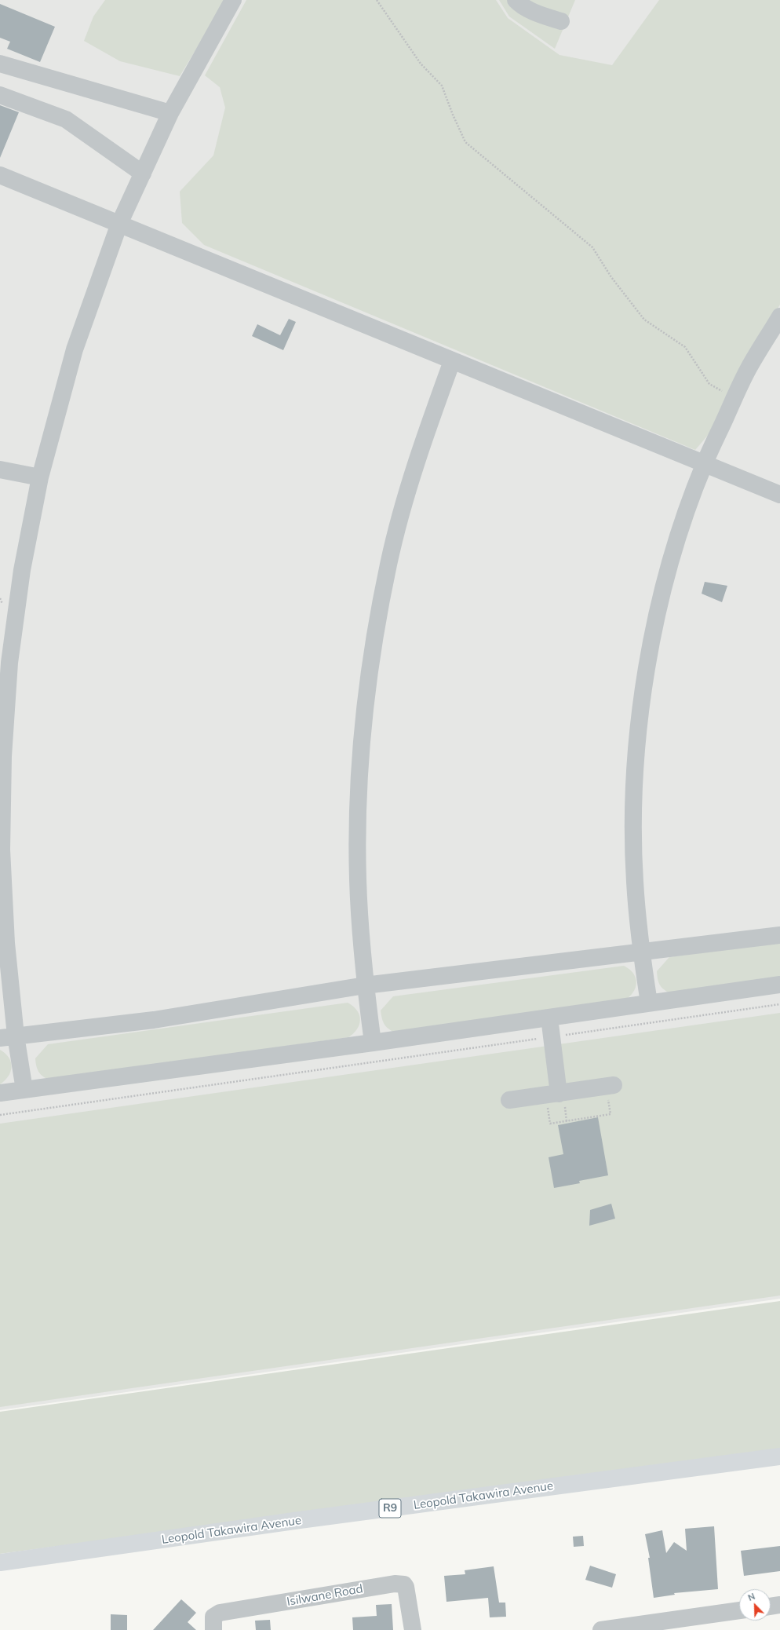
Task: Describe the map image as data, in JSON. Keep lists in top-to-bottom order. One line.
{"streets":{"highway":["Leopold Takawira Avenue","R9"],"street":["Isilwane Road"]},"north":"top left"}
